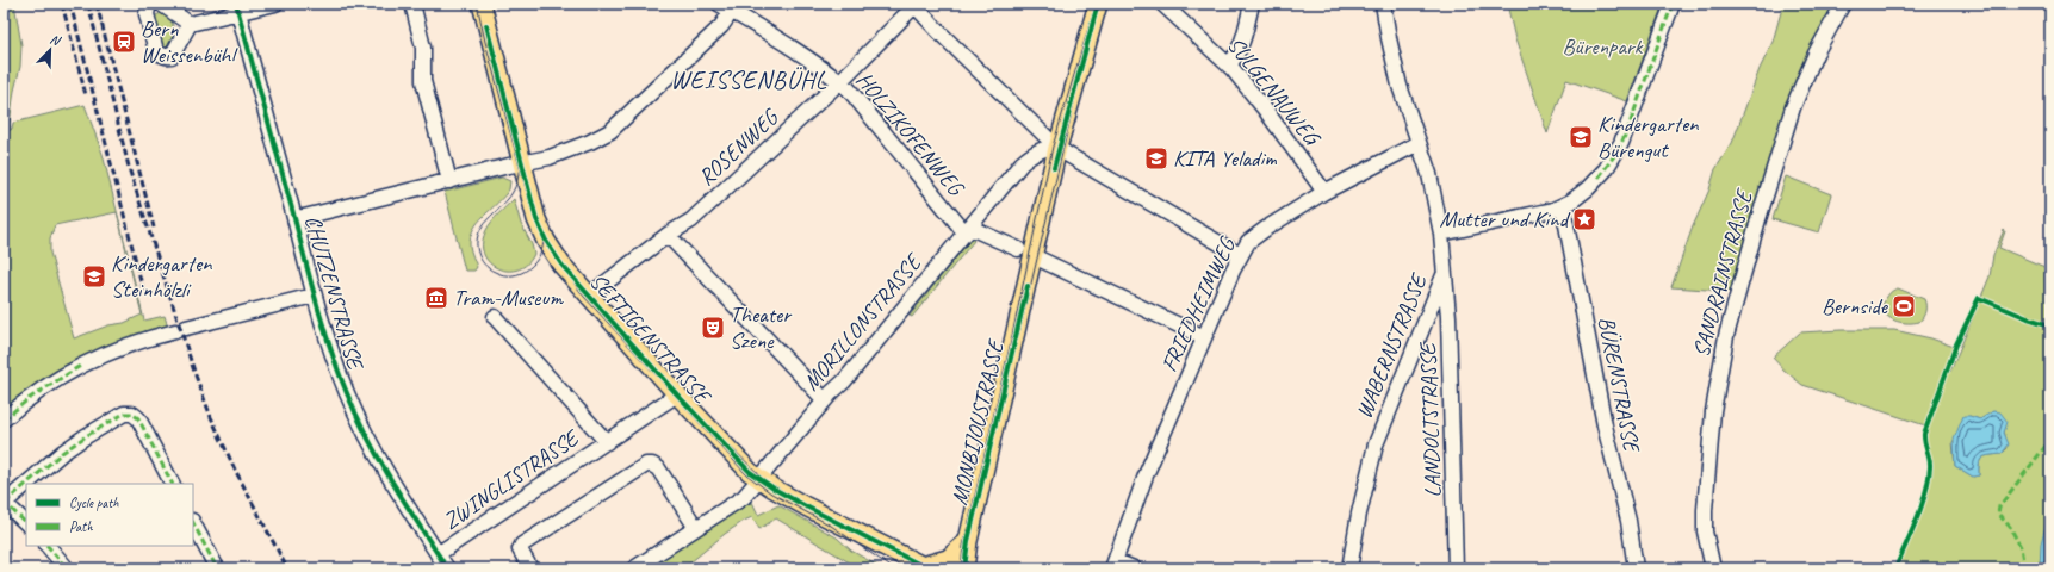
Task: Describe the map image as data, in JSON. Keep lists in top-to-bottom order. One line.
{"streets":{"main road":["SEFTIGENSTRASSE","MONBIJOUSTRASSE"],"street":["SULGENAUWEG","HOLZIKOFENWEG","ROSENWEG","SANDRAINSTRASSE","CHUTZENSTRASSE","FRIEDHEIMWEG","MORILLONSTRASSE","WABERNSTRASSE","BÜRENSTRASSE","LANDOLTSTRASSE","ZWINGLISTRASSE"]},"crossings":[["SULGENAUWEG","FRIEDHEIMWEG"],["HOLZIKOFENWEG","ROSENWEG"],["HOLZIKOFENWEG","FRIEDHEIMWEG"],["HOLZIKOFENWEG","MORILLONSTRASSE"],["HOLZIKOFENWEG","MONBIJOUSTRASSE"],["ROSENWEG","SEFTIGENSTRASSE"],["CHUTZENSTRASSE","ZWINGLISTRASSE"],["FRIEDHEIMWEG","WABERNSTRASSE"],["MORILLONSTRASSE","SEFTIGENSTRASSE"],["MORILLONSTRASSE","MONBIJOUSTRASSE"],["SEFTIGENSTRASSE","ZWINGLISTRASSE"],["WABERNSTRASSE","LANDOLTSTRASSE"]],"districts":["WEISSENBÜHL"],"parks":["Bürenpark"],"places":{"station":["Bern Weissenbühl"],"school or university":["Kindergarten Bürengut","KITA Yeladim","Kindergarten Steinhölzli"],"place":["Mutter und Kind"],"museum":["Tram-Museum"],"sports":["Bernside"],"theatre":["Theater Szene"]},"legend":["Cycle path","Path"],"north":"top right"}
